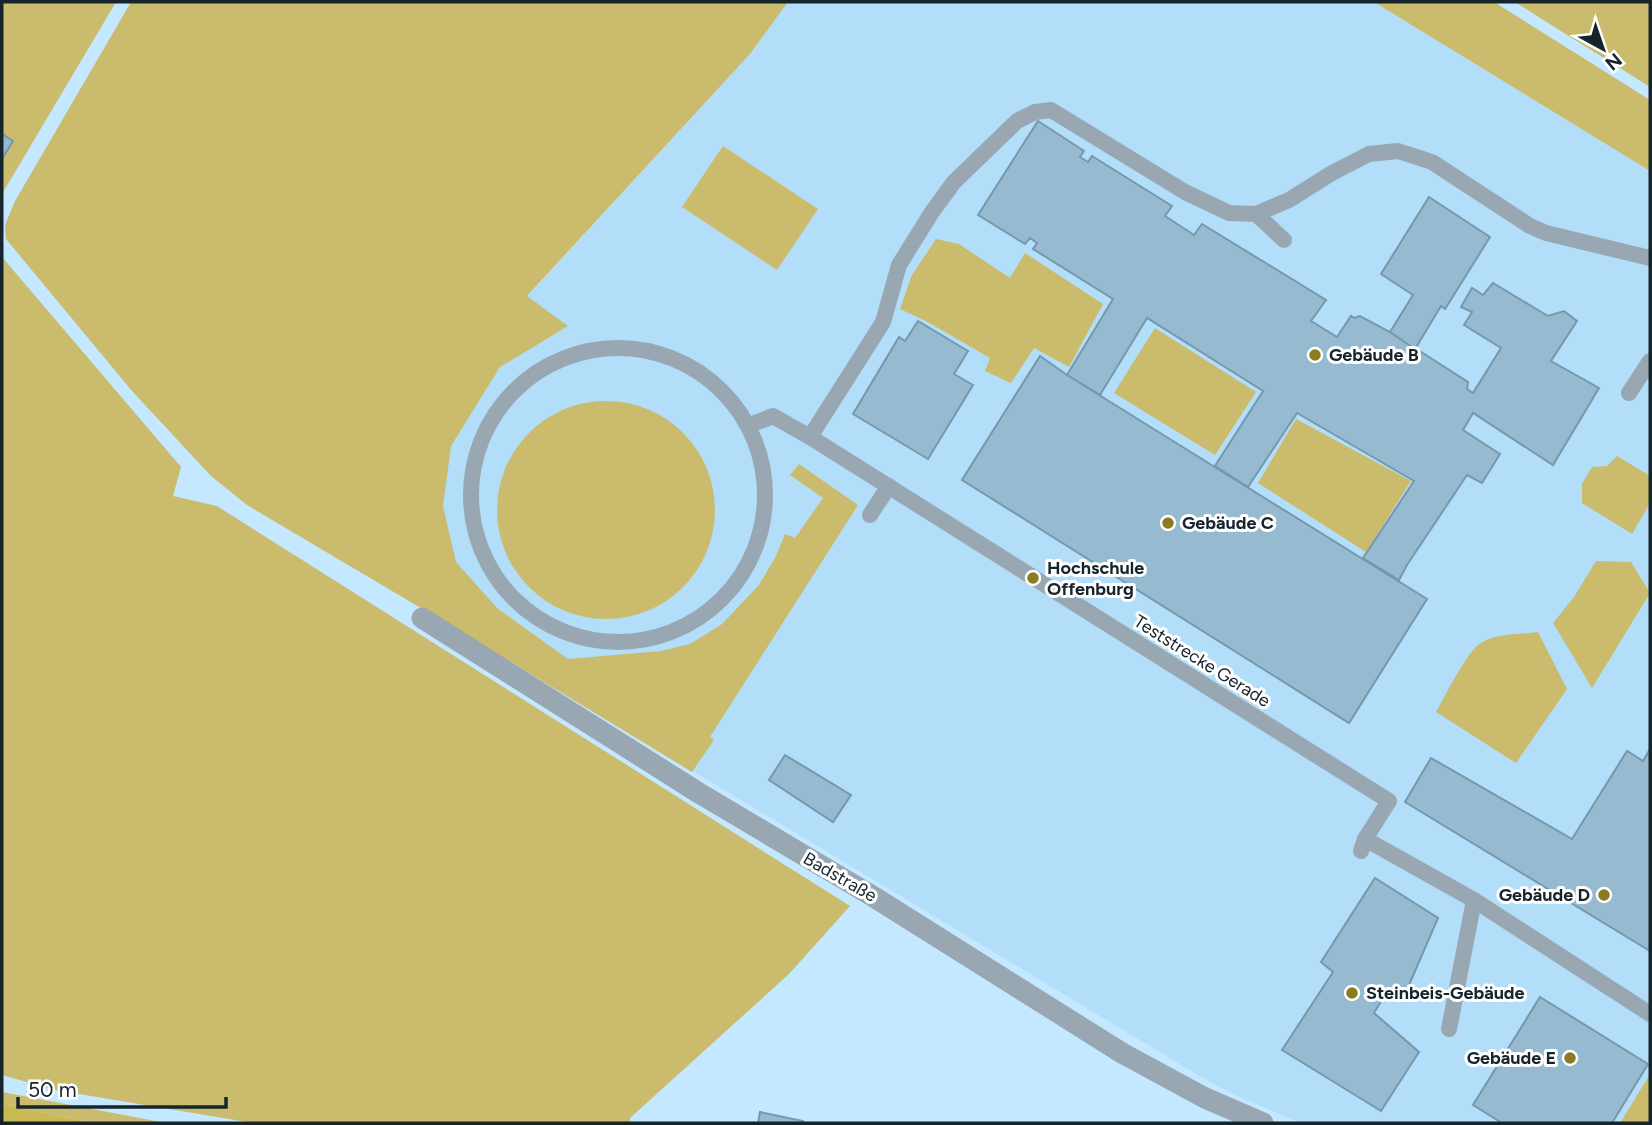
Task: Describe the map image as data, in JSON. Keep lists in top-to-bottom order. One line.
{"streets":{"street":["Badstraße"],"lane":["Teststrecke Gerade"]},"places":["Gebäude B","Gebäude C","Hochschule Offenburg","Gebäude D","Steinbeis-Gebäude","Gebäude E"],"scale_bar":"50 m","north":"bottom right"}
